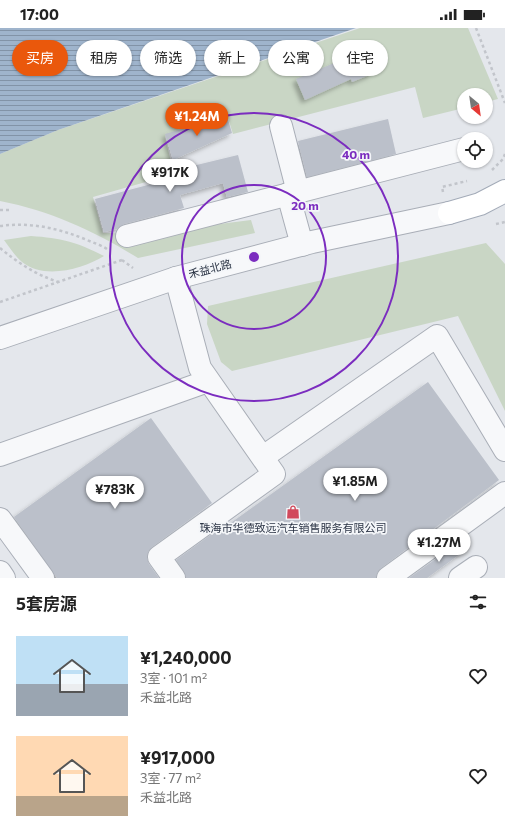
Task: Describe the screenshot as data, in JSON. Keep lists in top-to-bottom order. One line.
{"streets":{"street":["禾益北路"]},"places":{"shop":["珠海市华德致远汽车销售服务有限公司"]},"north":"bottom right","page":{"status":"17:00","chip":["买房","租房","筛选","新上","公寓","住宅"],"price":["¥1.24M","¥917K","¥1.85M","¥783K","¥1.27M"],"heading":"5套房源","list":[{"name":"¥1,240,000","note":"3室 · 101 m² · 禾益北路"},{"name":"¥917,000","note":"3室 · 77 m² · 禾益北路"}]},"rings":["40 m","20 m"]}
